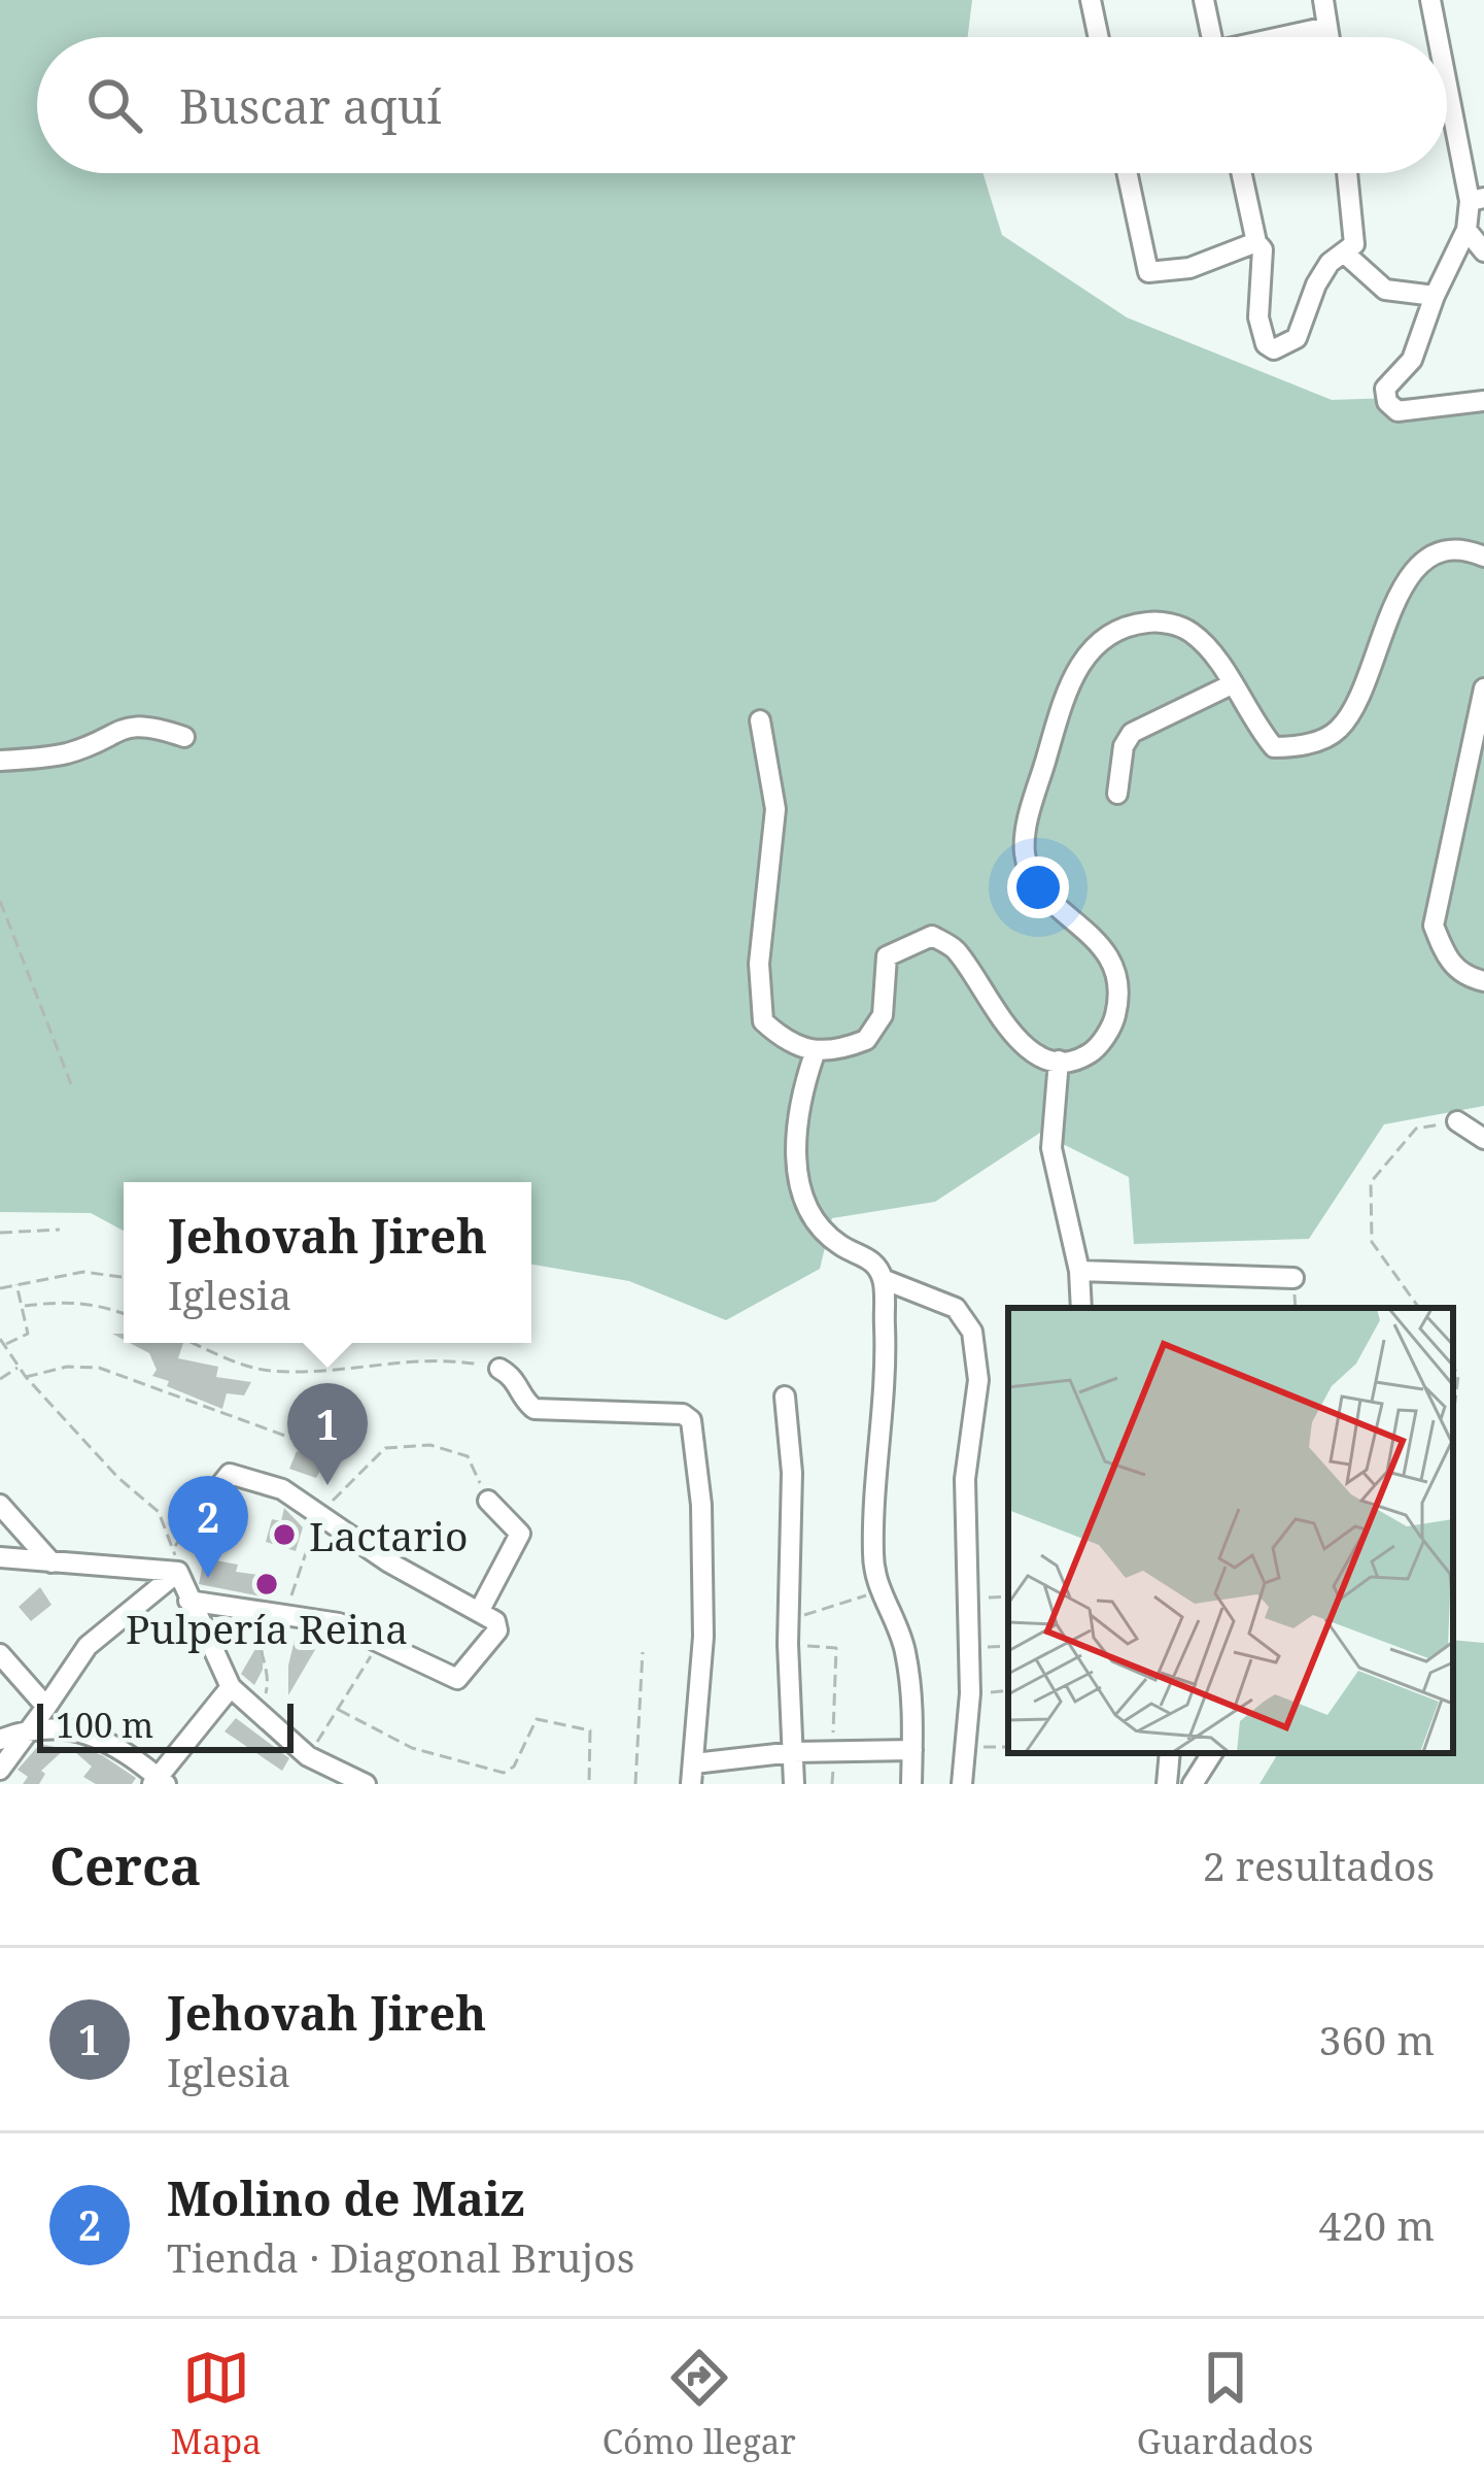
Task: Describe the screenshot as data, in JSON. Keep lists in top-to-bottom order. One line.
{"places":["Lactario","Pulpería Reina"],"scale_bar":"100 m","page":{"search":"Buscar aquí","popup":["Jehovah Jireh","Iglesia"],"pins":["1","2"],"scale":"100 m","heading":["Cerca","2 resultados"],"list":[{"mark":"1","name":"Jehovah Jireh","note":"Iglesia","value":"360 m"},{"mark":"2","name":"Molino de Maiz","note":"Tienda · Diagonal Brujos","value":"420 m"}],"nav":["Mapa","Cómo llegar","Guardados"]}}
